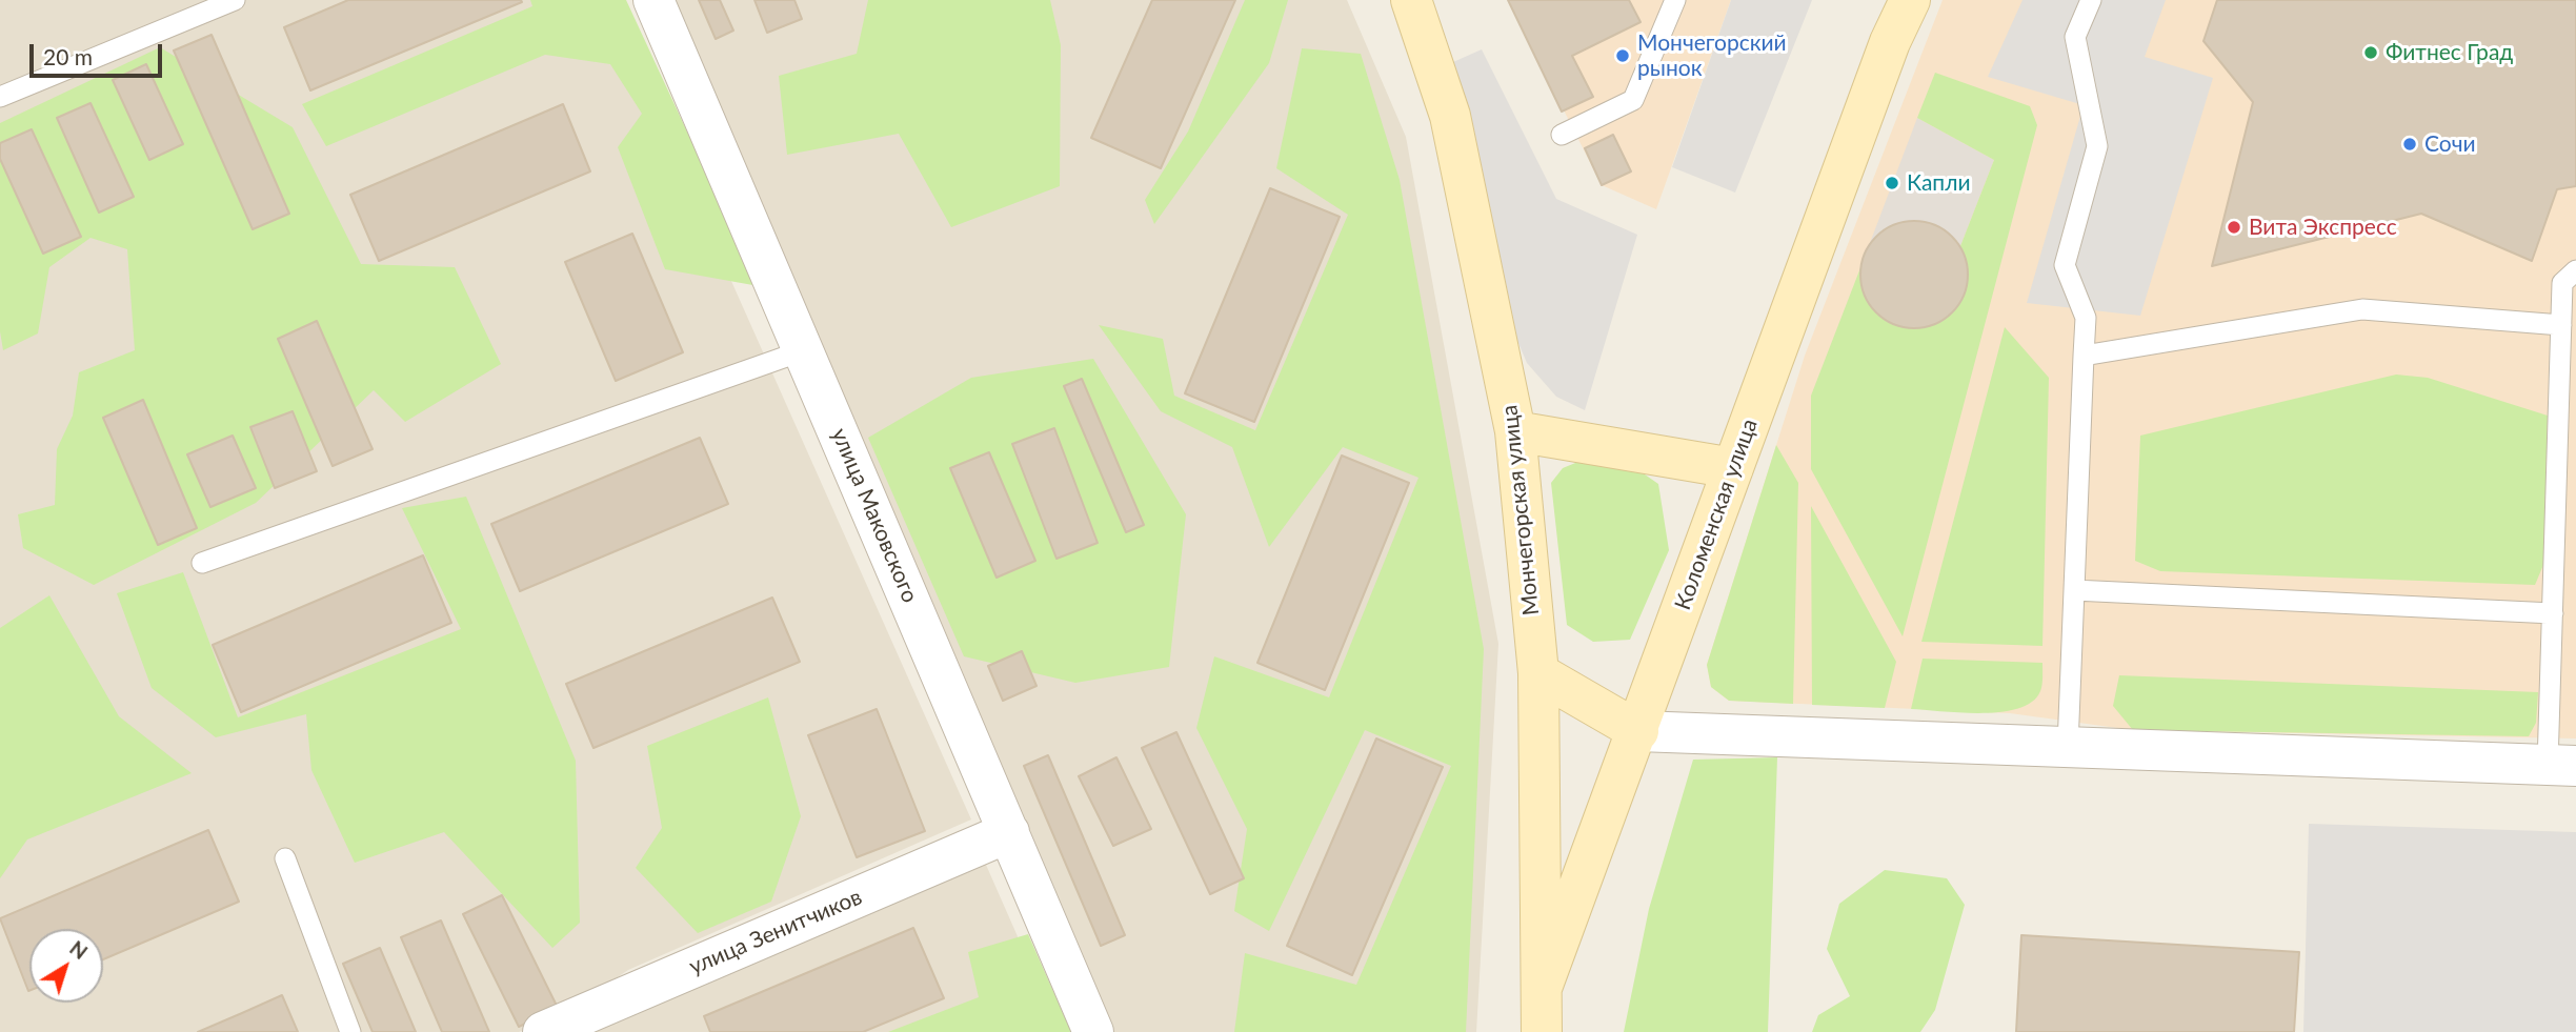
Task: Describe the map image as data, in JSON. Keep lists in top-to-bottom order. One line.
{"streets":{"street":["Мончегорская улица","Коломенская улица","улица Маковского","улица Зенитчиков"]},"crossings":[["Мончегорская улица","Коломенская улица"],["улица Маковского","улица Зенитчиков"]],"places":["Фитнес Град","Мончегорский рынок","Сочи","Капли","Вита Экспресс"],"scale_bar":"20 m","north":"top right"}
